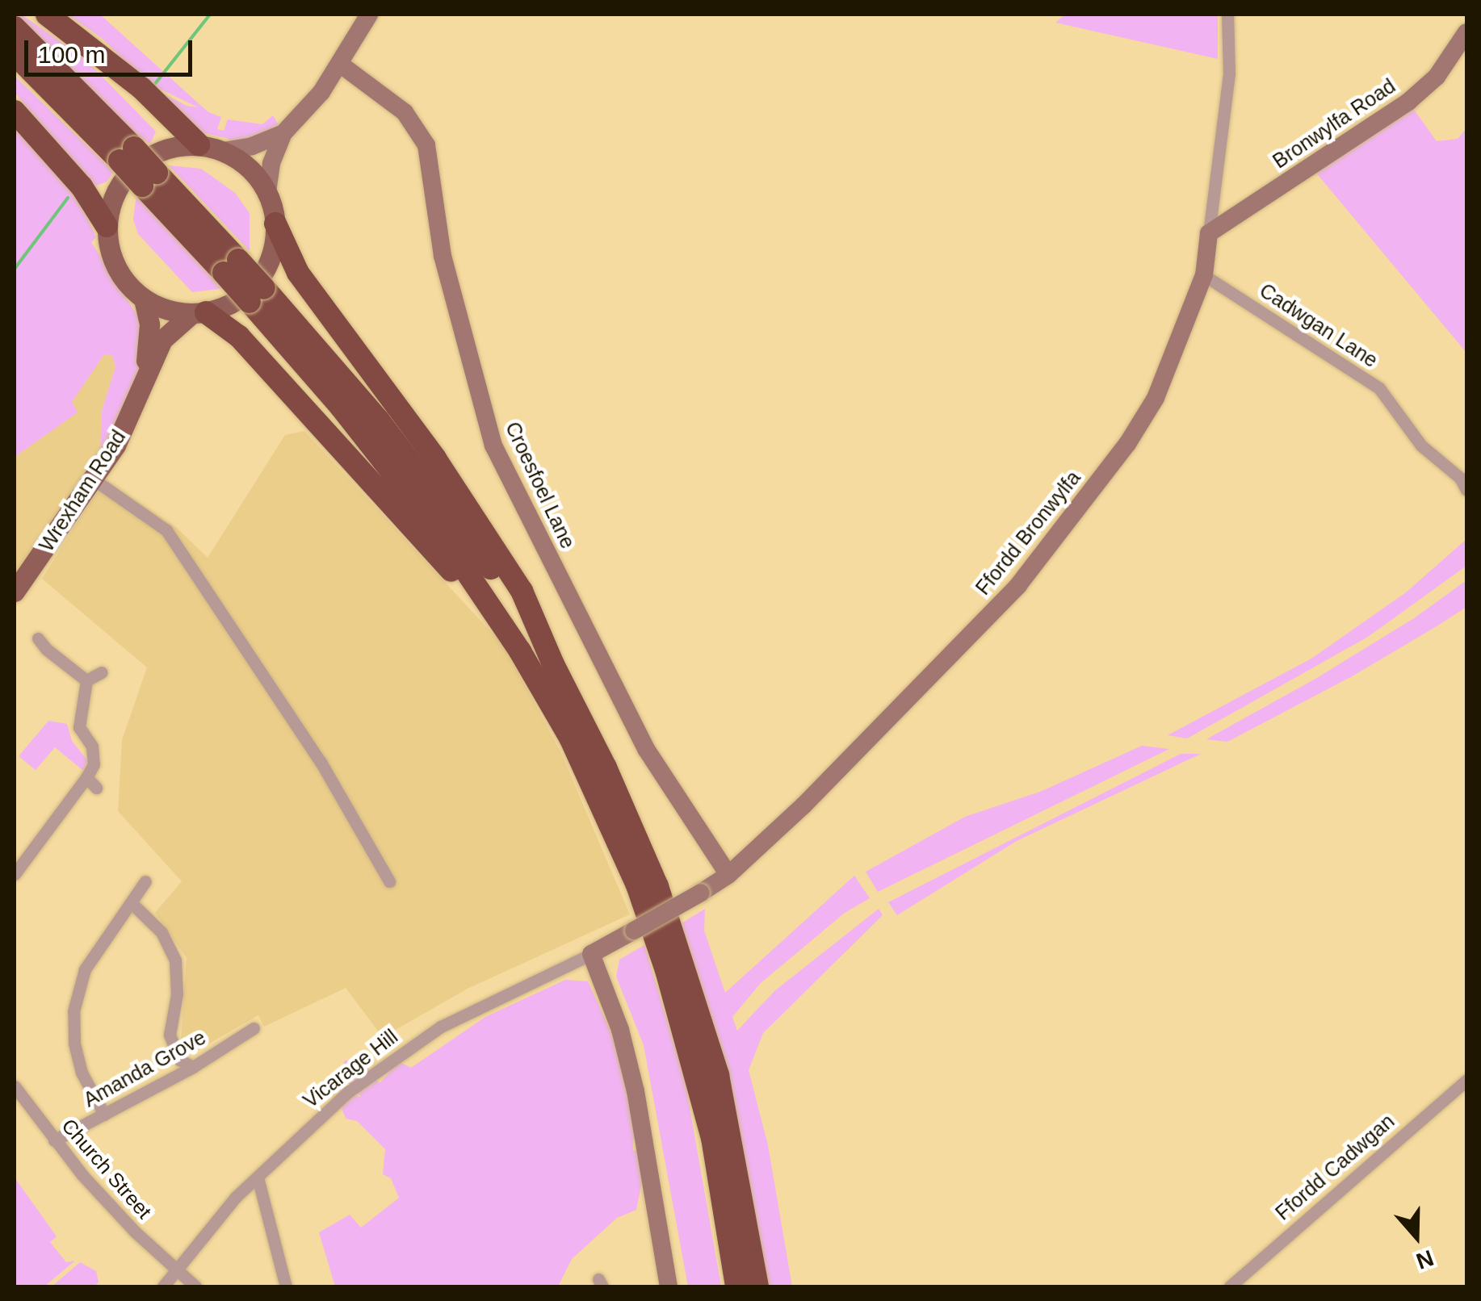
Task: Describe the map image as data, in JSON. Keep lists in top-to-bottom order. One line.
{"streets":{"main road":["Bronwylfa Road","Croesfoel Lane","Wrexham Road","Ffordd Bronwylfa"],"street":["Cadwgan Lane","Amanda Grove","Vicarage Hill","Ffordd Cadwgan","Church Street"]},"crossings":[["Bronwylfa Road","Ffordd Bronwylfa"],["Cadwgan Lane","Ffordd Bronwylfa"],["Croesfoel Lane","Ffordd Bronwylfa"],["Amanda Grove","Church Street"],["Vicarage Hill","Church Street"]],"scale_bar":"100 m","north":"bottom"}
